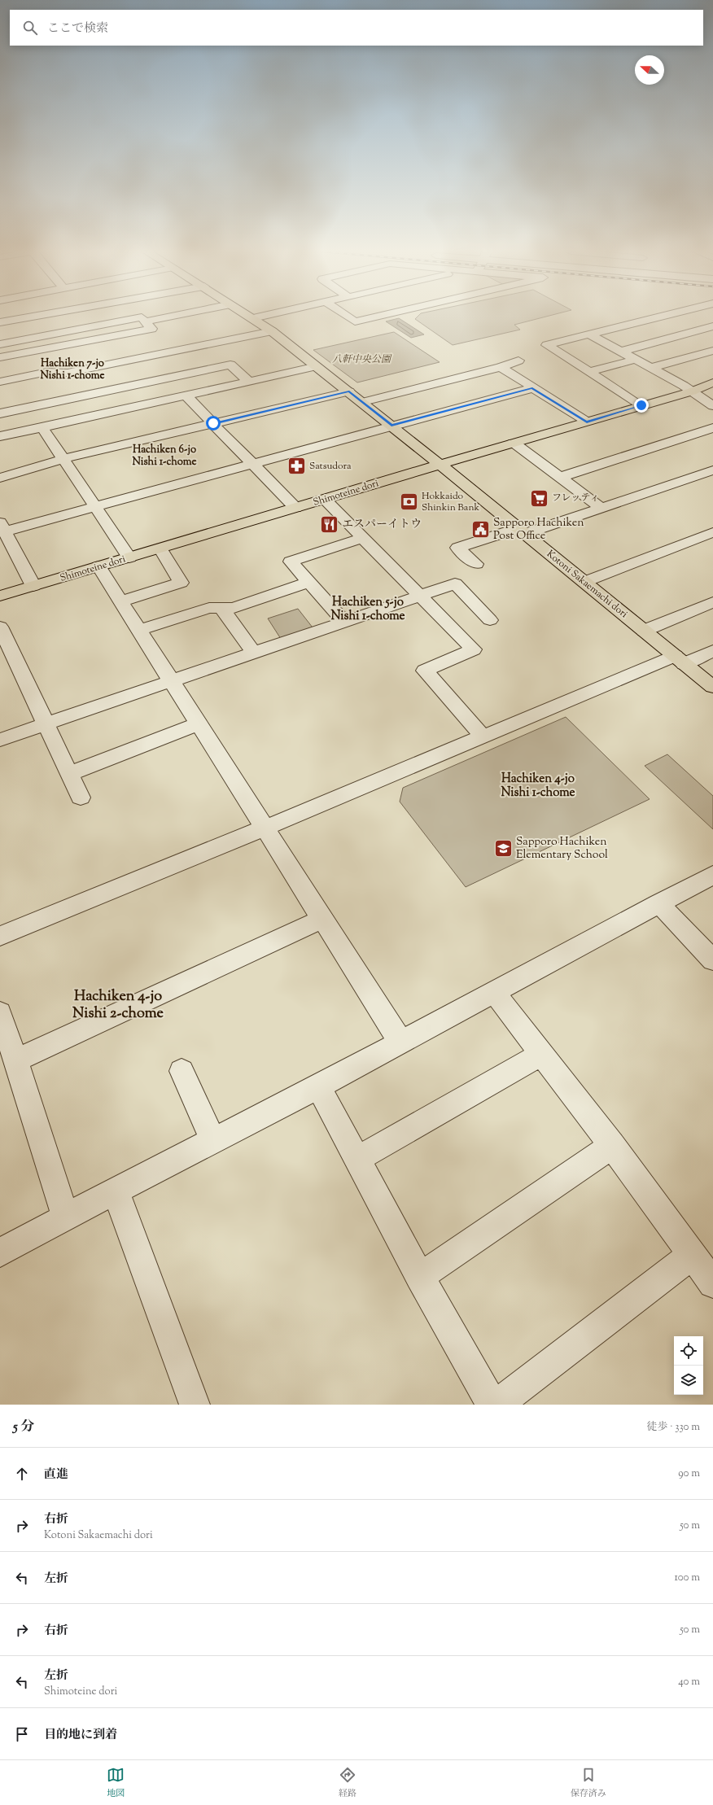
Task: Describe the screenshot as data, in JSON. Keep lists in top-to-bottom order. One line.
{"streets":{"main road":["Shimoteine dori","Kotoni Sakaemachi dori"]},"crossings":[["Shimoteine dori","Kotoni Sakaemachi dori"]],"districts":["Hachiken 7-jo Nishi 1-chome","Hachiken 6-jo Nishi 1-chome","Hachiken 5-jo Nishi 1-chome","Hachiken 4-jo Nishi 1-chome","Hachiken 4-jo Nishi 2-chome"],"parks":["八軒中央公園"],"places":{"pharmacy":["Satsudora"],"supermarket":["フレッティ"],"bank":["Hokkaido Shinkin Bank"],"restaurant":["エスパーイトウ"],"public building":["Sapporo Hachiken Post Office"],"school or university":["Sapporo Hachiken Elementary School"]},"north":"left","page":{"search":"ここで検索","heading":["5 分","徒歩 · 330 m"],"list":[["直進","90 m"],["右折","Kotoni Sakaemachi dori","50 m"],["左折","100 m"],["右折","50 m"],["左折","Shimoteine dori","40 m"],"目的地に到着"],"nav":["地図","経路","保存済み"]}}
